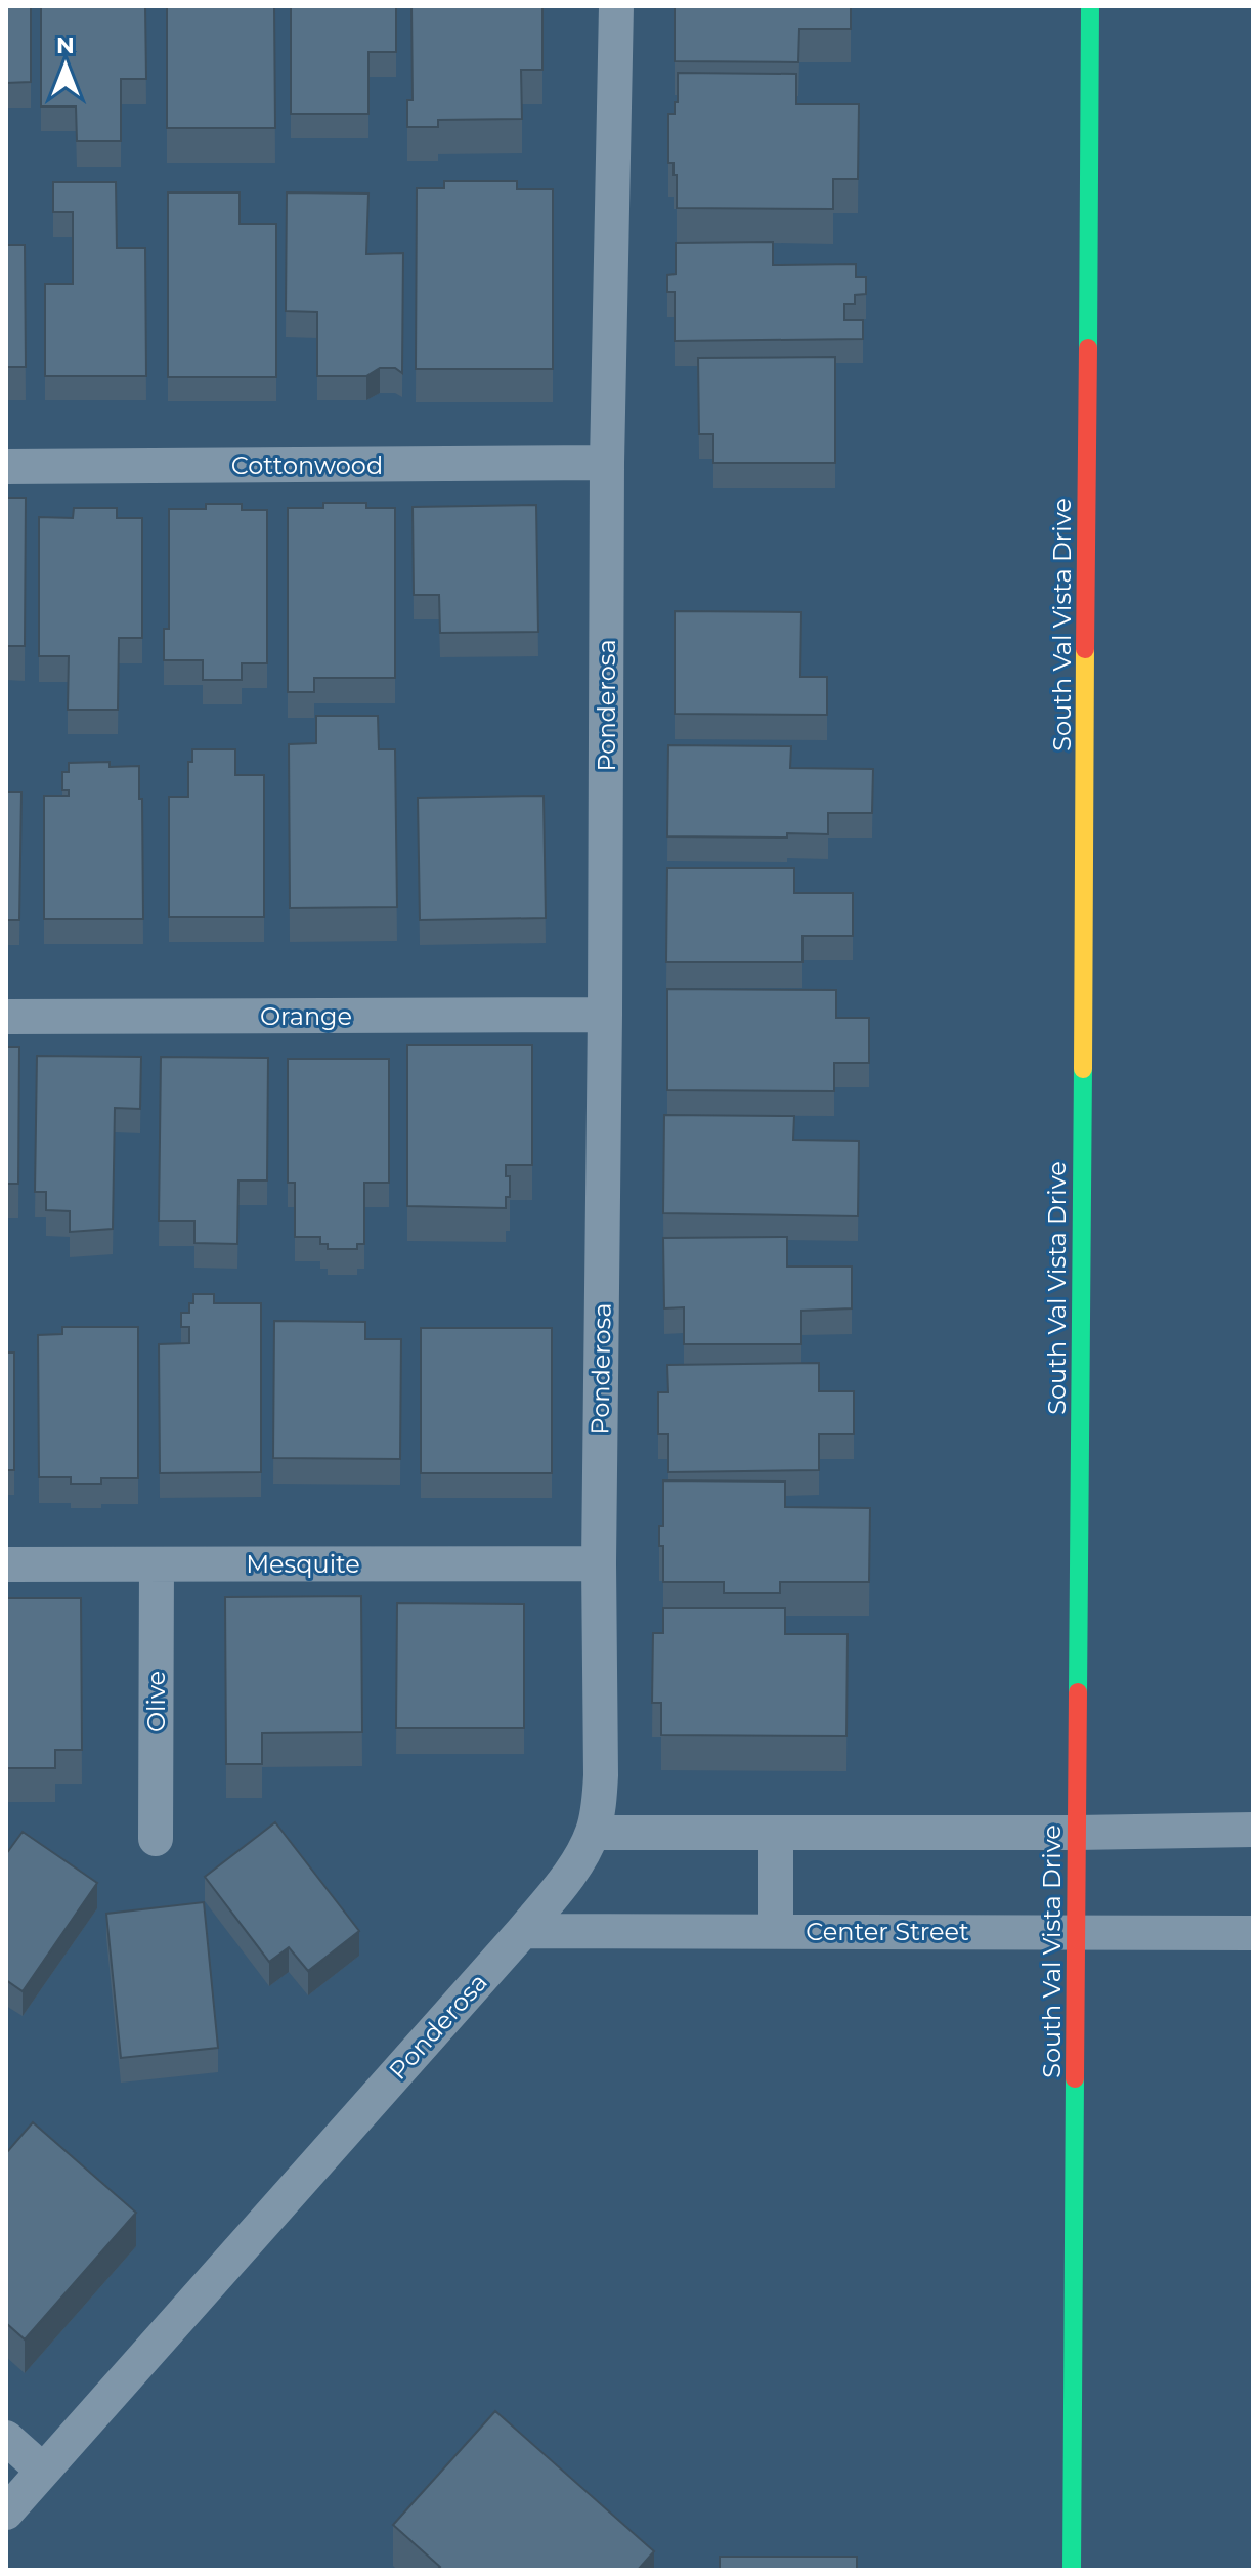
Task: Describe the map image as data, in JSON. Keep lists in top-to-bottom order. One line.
{"streets":{"main road":["South Val Vista Drive"],"lane":["Cottonwood","Ponderosa","Orange","Mesquite","Olive","Center Street"]},"crossings":[["Cottonwood","Ponderosa"],["South Val Vista Drive","Center Street"],["Ponderosa","Orange"],["Ponderosa","Mesquite"],["Ponderosa","Center Street"],["Mesquite","Olive"]],"north":"top"}
